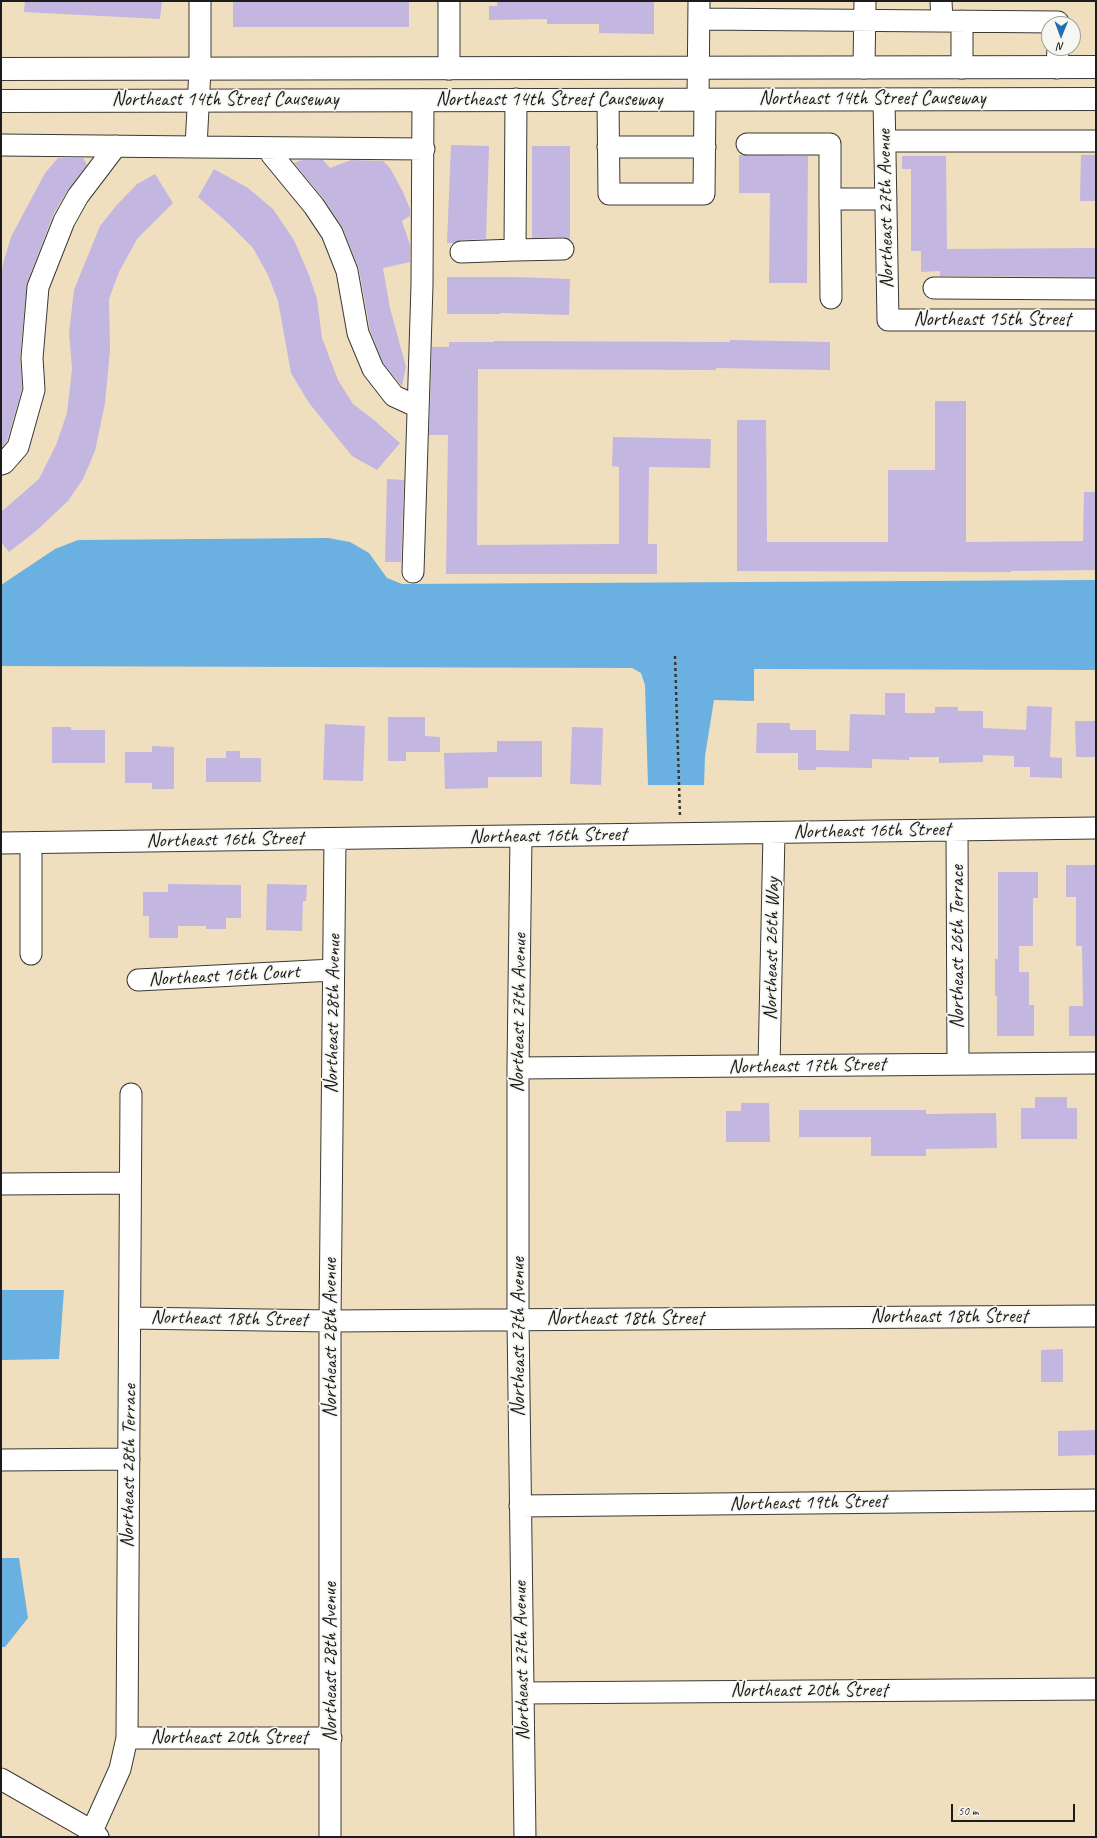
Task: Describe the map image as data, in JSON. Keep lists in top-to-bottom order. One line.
{"streets":{"main road":["Northeast 14th Street Causeway"],"street":["Northeast 27th Avenue","Northeast 15th Street","Northeast 16th Street","Northeast 26th Terrace","Northeast 26th Way","Northeast 16th Court","Northeast 28th Avenue","Northeast 17th Street","Northeast 18th Street","Northeast 28th Terrace","Northeast 19th Street","Northeast 20th Street"]},"crossings":[["Northeast 14th Street Causeway","Northeast 27th Avenue"],["Northeast 27th Avenue","Northeast 15th Street"],["Northeast 27th Avenue","Northeast 16th Street"],["Northeast 27th Avenue","Northeast 17th Street"],["Northeast 27th Avenue","Northeast 18th Street"],["Northeast 27th Avenue","Northeast 19th Street"],["Northeast 27th Avenue","Northeast 20th Street"],["Northeast 16th Street","Northeast 26th Terrace"],["Northeast 16th Street","Northeast 26th Way"],["Northeast 16th Street","Northeast 28th Avenue"],["Northeast 26th Terrace","Northeast 17th Street"],["Northeast 26th Way","Northeast 17th Street"],["Northeast 16th Court","Northeast 28th Avenue"],["Northeast 28th Avenue","Northeast 18th Street"],["Northeast 28th Avenue","Northeast 20th Street"],["Northeast 18th Street","Northeast 28th Terrace"],["Northeast 28th Terrace","Northeast 20th Street"]],"scale_bar":"50 m","north":"bottom"}
